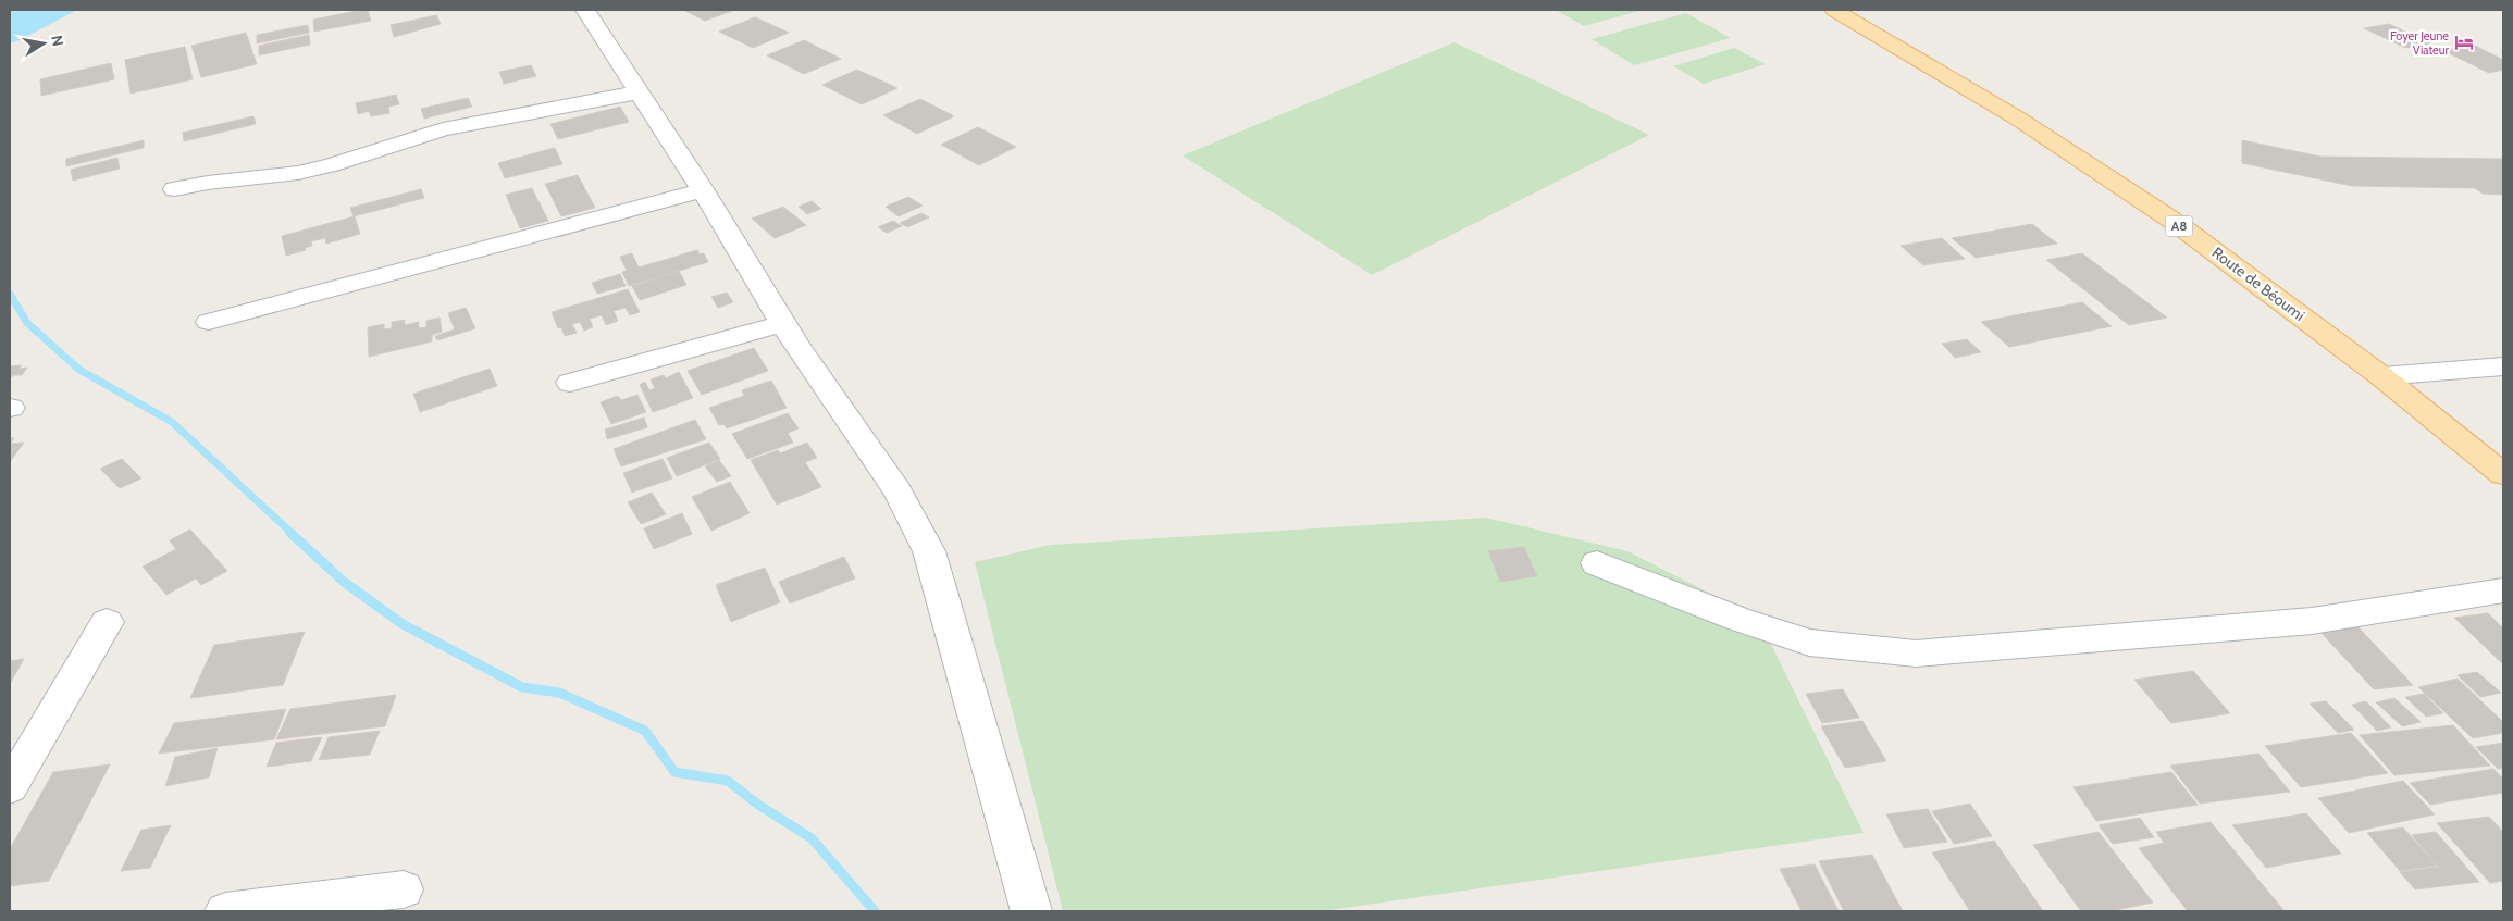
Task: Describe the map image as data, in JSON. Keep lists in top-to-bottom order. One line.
{"streets":{"main road":["A8","Route de Béoumi"]},"places":{"hotel":["Foyer Jeune Viateur"]},"north":"right"}
